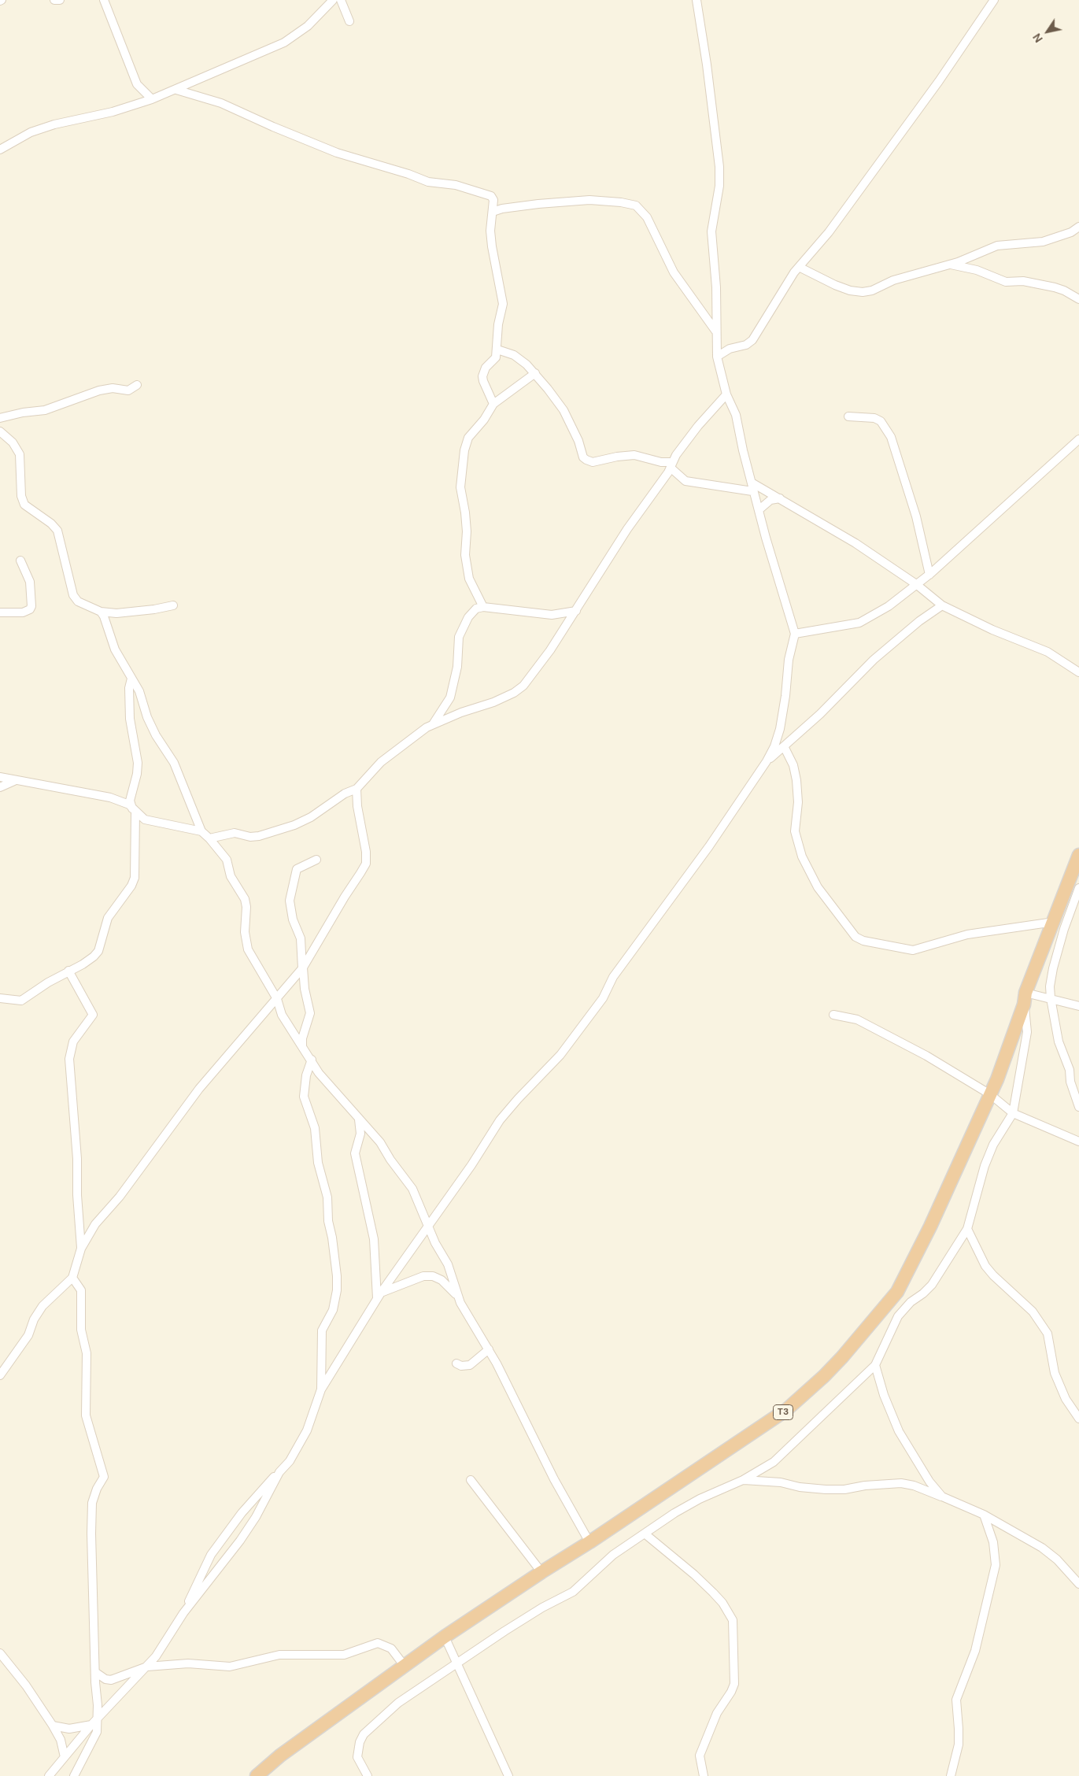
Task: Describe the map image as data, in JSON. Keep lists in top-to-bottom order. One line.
{"streets":{"highway":["T3"]},"north":"bottom left"}
